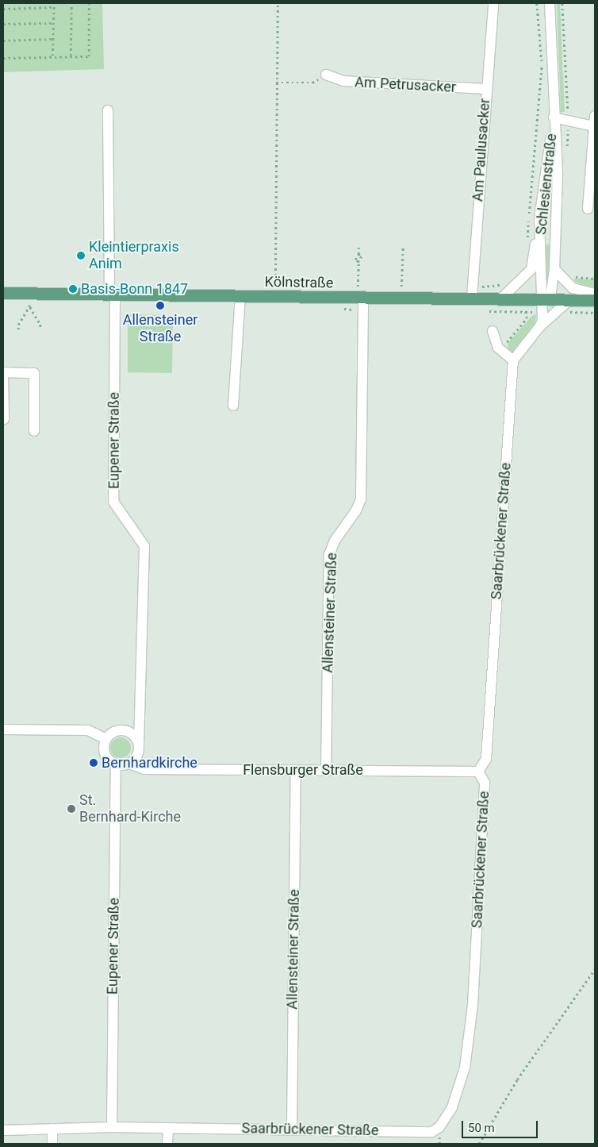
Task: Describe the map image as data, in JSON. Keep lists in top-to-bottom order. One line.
{"streets":{"main road":["Kölnstraße"],"street":["Am Petrusacker","Am Paulusacker","Schlesienstraße","Eupener Straße","Saarbrückener Straße","Allensteiner Straße","Flensburger Straße"]},"crossings":[["Am Petrusacker","Am Paulusacker"],["Am Paulusacker","Kölnstraße"],["Schlesienstraße","Kölnstraße"],["Kölnstraße","Eupener Straße"],["Kölnstraße","Allensteiner Straße"],["Eupener Straße","Saarbrückener Straße"],["Eupener Straße","Flensburger Straße"],["Saarbrückener Straße","Allensteiner Straße"],["Saarbrückener Straße","Flensburger Straße"],["Allensteiner Straße","Flensburger Straße"]],"places":["Kleintierpraxis Anim","Basis-Bonn 1847","Allensteiner Straße","Bernhardkirche","St. Bernhard-Kirche"],"scale_bar":"50 m"}
